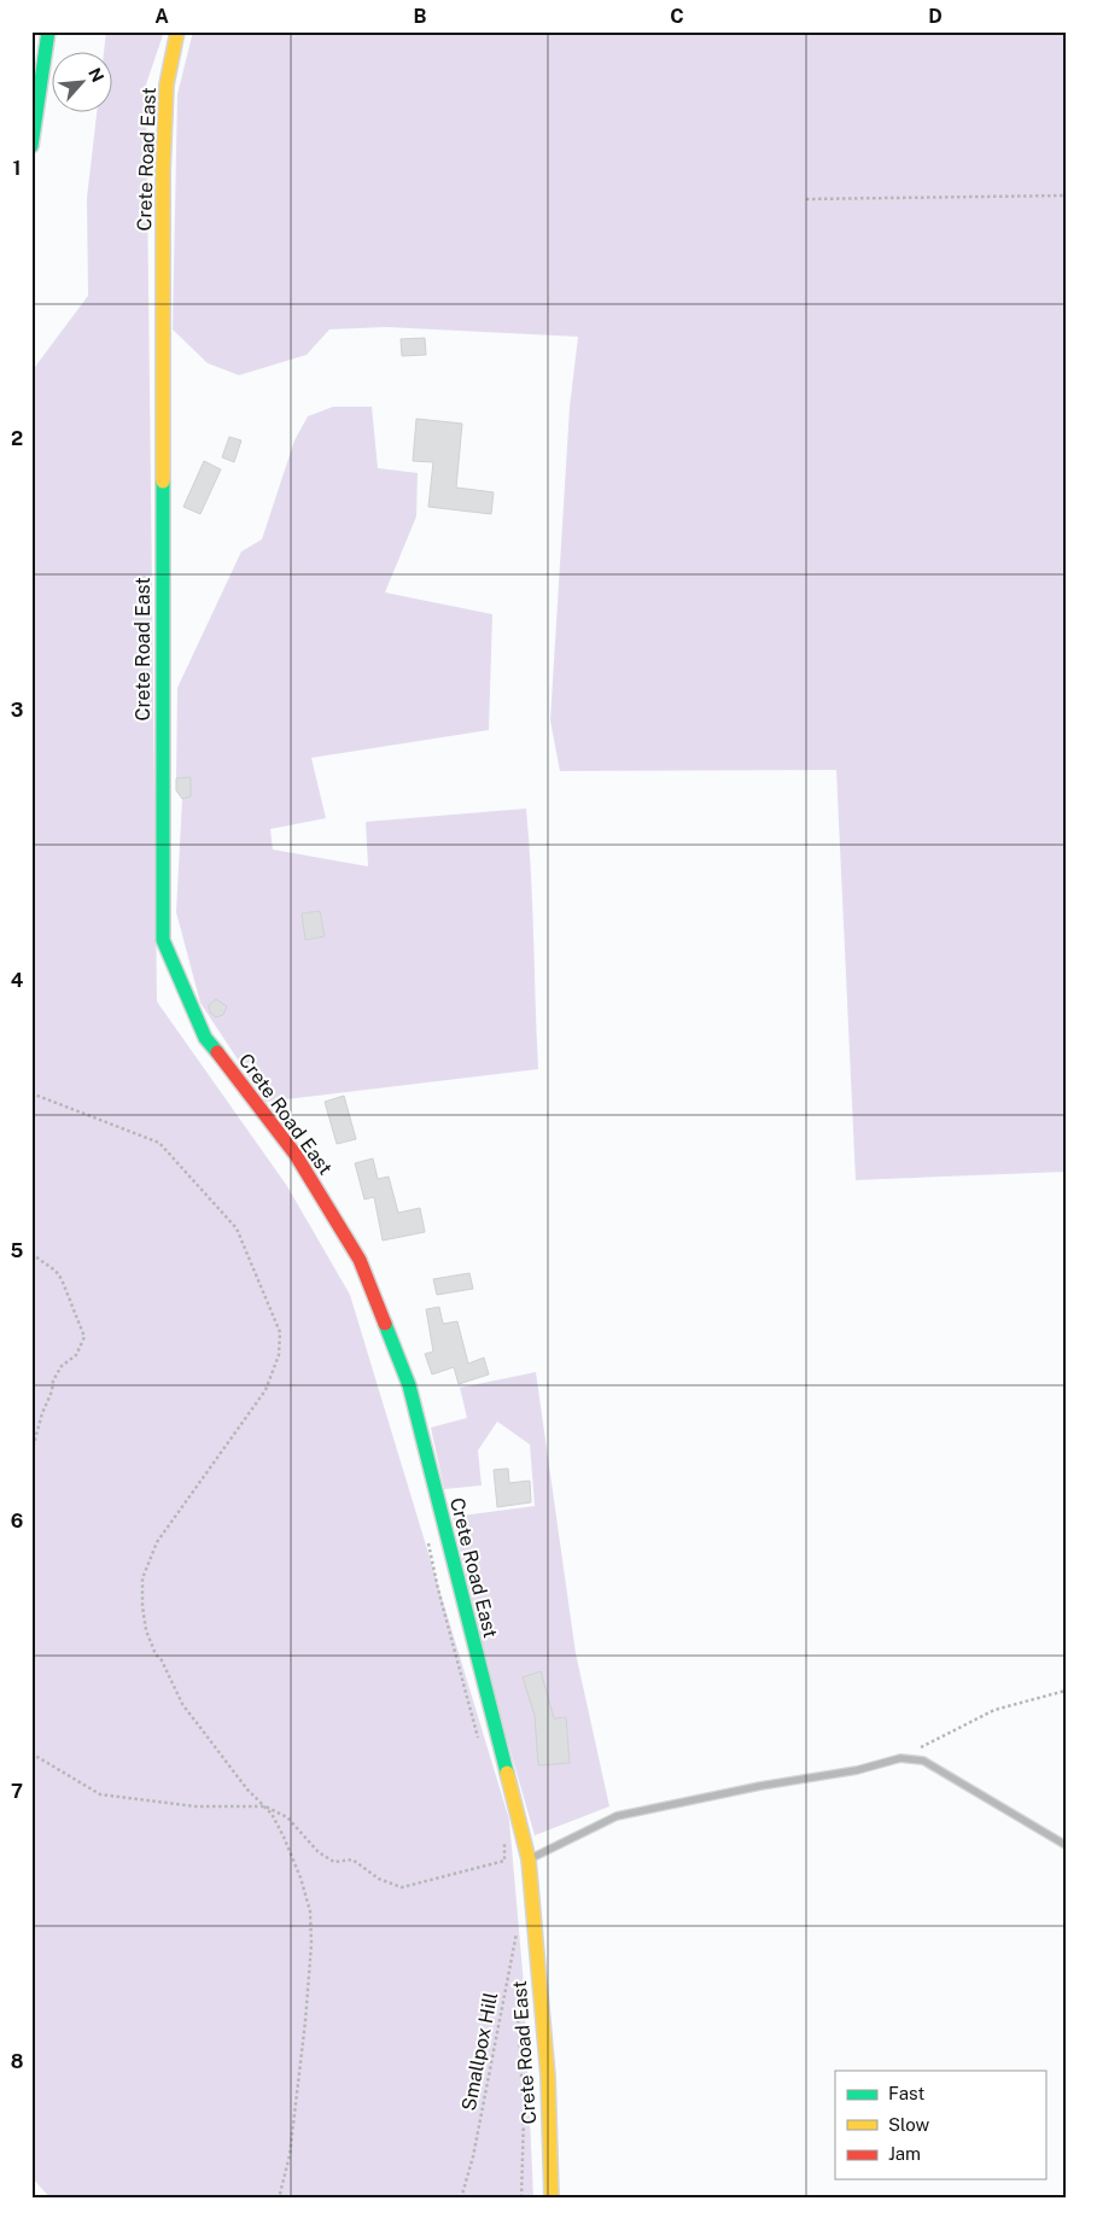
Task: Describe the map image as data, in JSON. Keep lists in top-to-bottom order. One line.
{"streets":{"street":["Crete Road East"],"path":["Smallpox Hill"]},"legend":["Fast","Slow","Jam"],"north":"top right","grid":{"columns":["A","B","C","D"],"rows":["1","2","3","4","5","6","7","8"]}}
